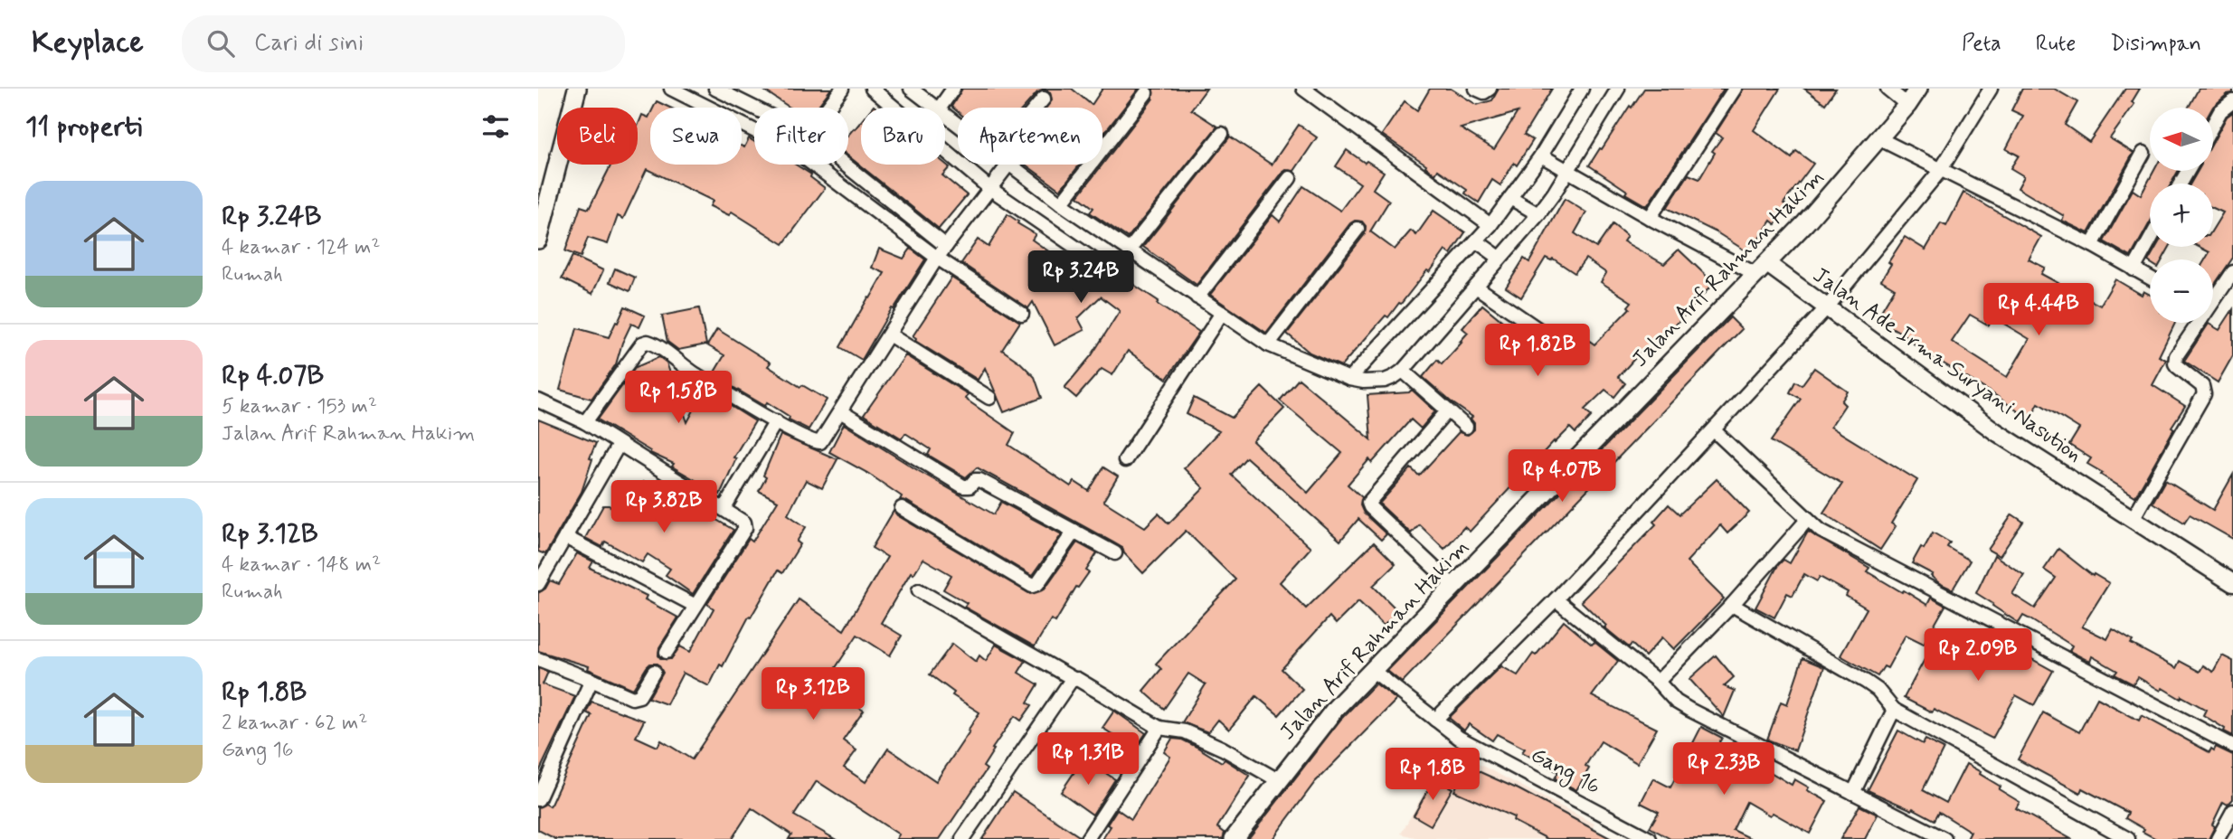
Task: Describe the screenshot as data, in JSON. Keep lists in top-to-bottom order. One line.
{"streets":{"main road":["Jalan Arif Rahman Hakim"],"street":["Jalan Ade Irma Suryani Nasution","Gang 16"]},"crossings":[["Jalan Arif Rahman Hakim","Jalan Ade Irma Suryani Nasution"],["Jalan Arif Rahman Hakim","Gang 16"]],"north":"left","page":{"header":"Keyplace","search":"Cari di sini","nav":["Peta","Rute","Disimpan"],"heading":"11 properti","map_buttons":["+","−"],"chip":["Beli","Sewa","Filter","Baru","Apartemen"],"list":[{"name":"Rp 3.24B","note":"4 kamar · 124 m² · Rumah"},{"name":"Rp 4.07B","note":"5 kamar · 153 m² · Jalan Arif Rahman Hakim"},{"name":"Rp 3.12B","note":"4 kamar · 148 m² · Rumah"},{"name":"Rp 1.8B","note":"2 kamar · 62 m² · Gang 16"}],"price":["Rp 3.24B","Rp 4.44B","Rp 1.82B","Rp 1.58B","Rp 4.07B","Rp 3.82B","Rp 2.09B","Rp 3.12B","Rp 1.31B","Rp 2.33B","Rp 1.8B"]}}
